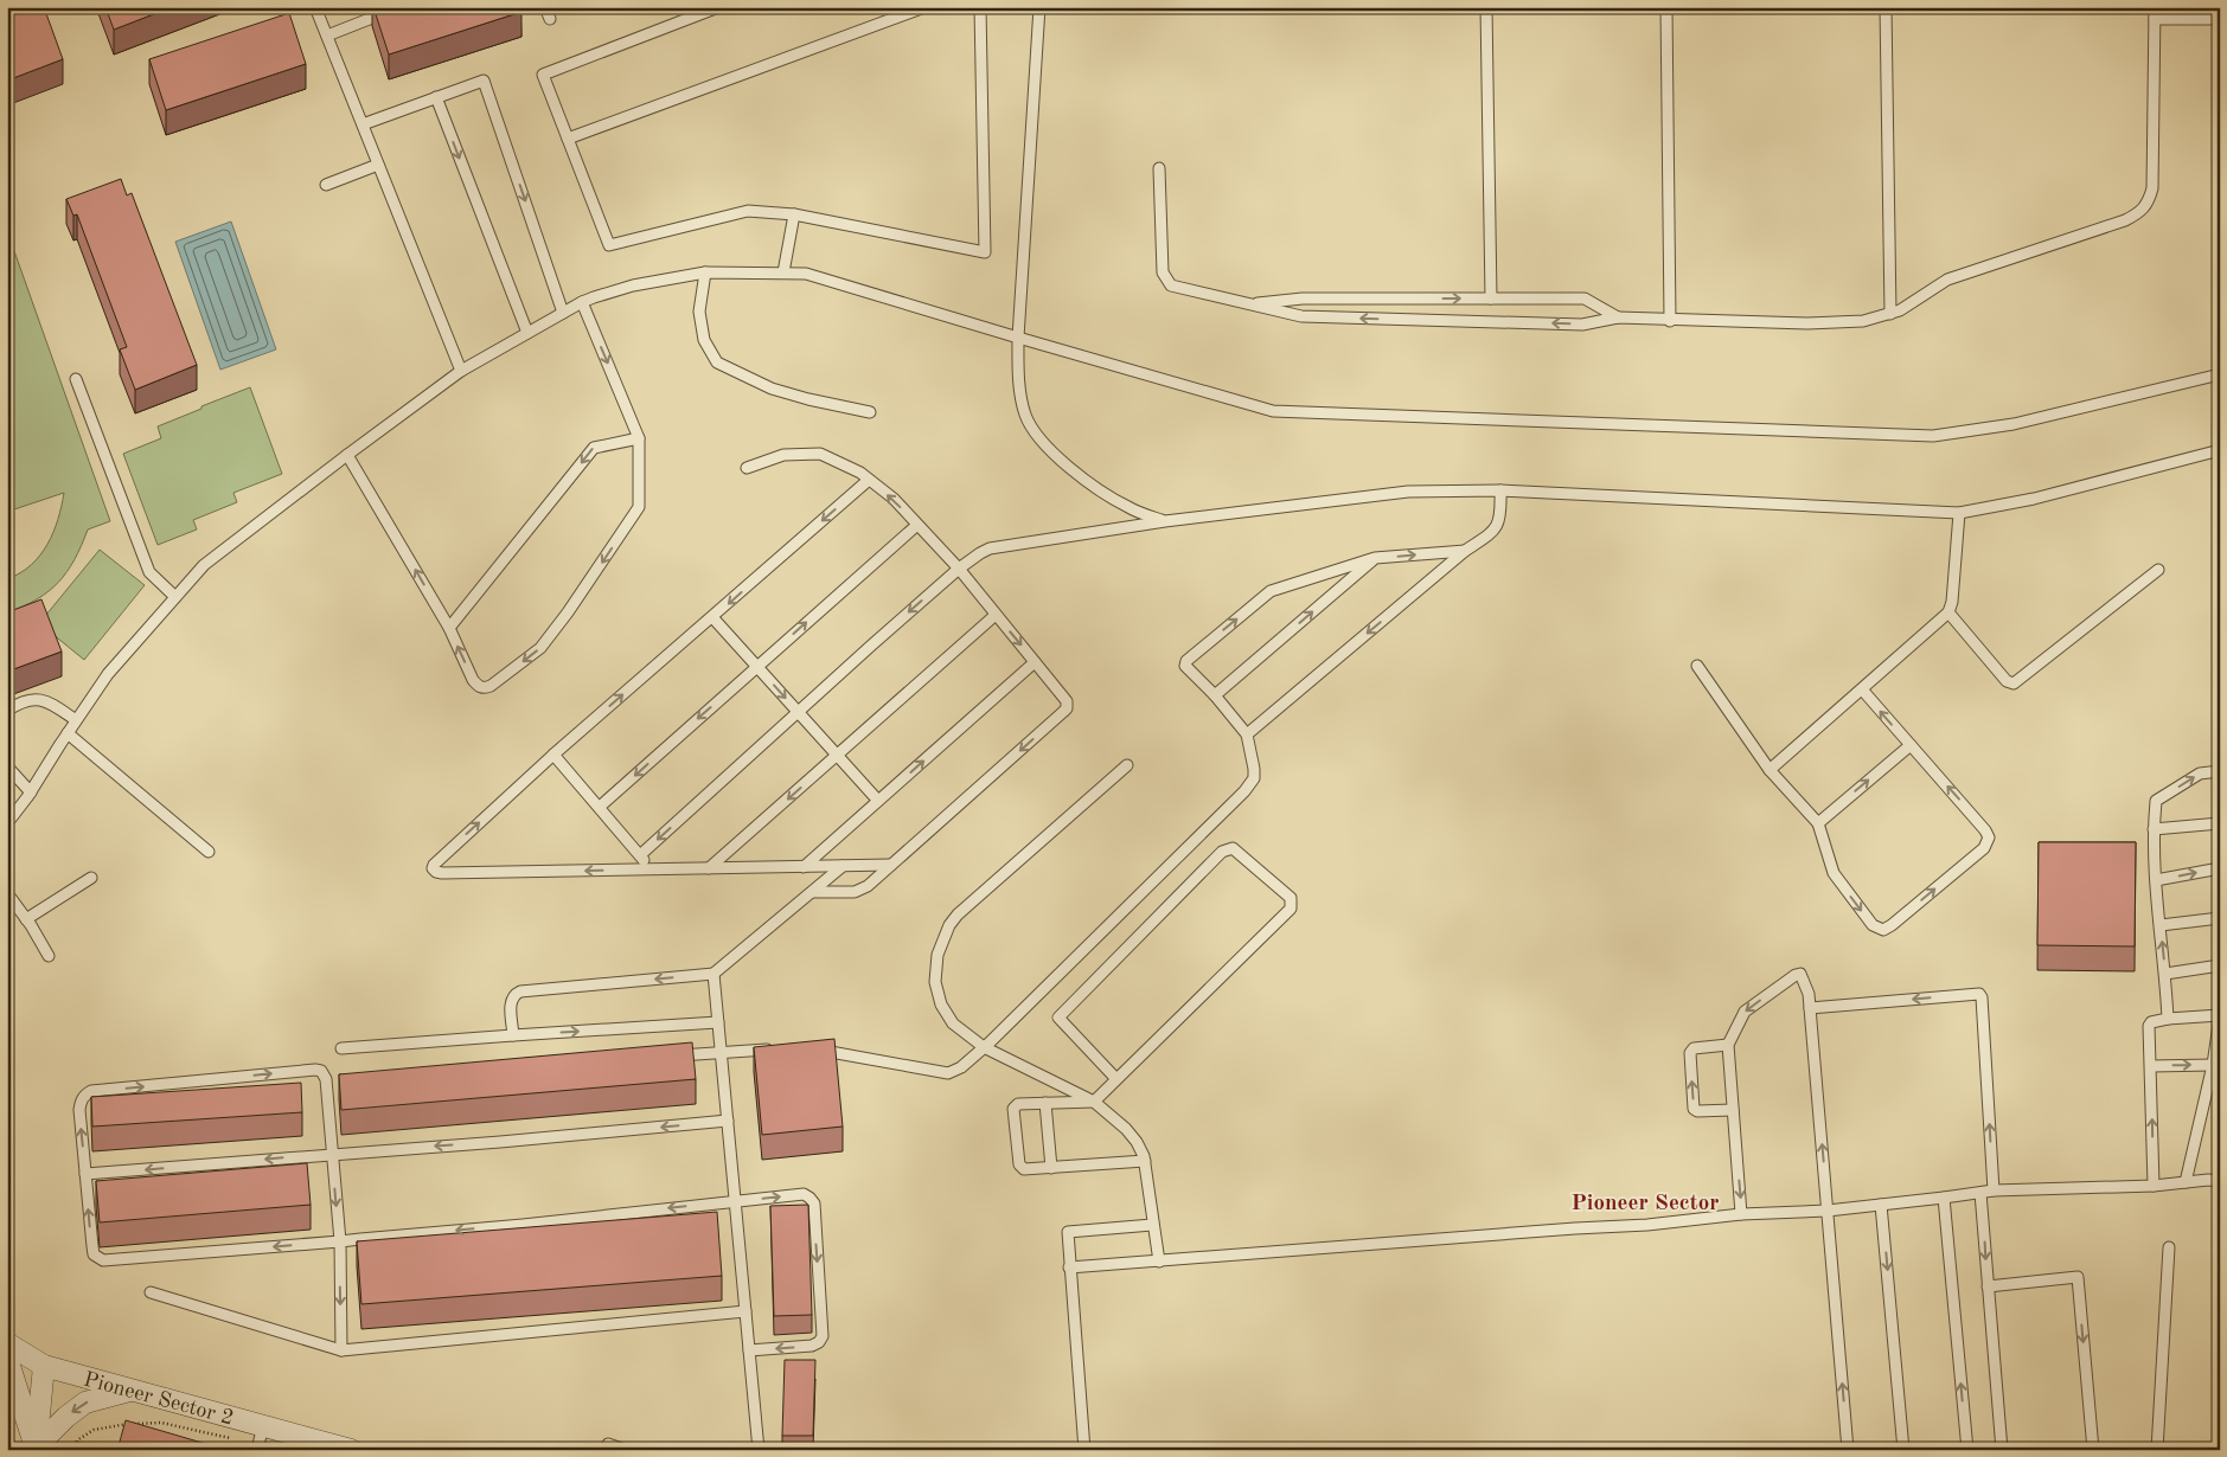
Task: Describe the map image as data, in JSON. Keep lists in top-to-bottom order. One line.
{"streets":{"street":["Pioneer Sector 2"]},"districts":["Pioneer Sector"]}
